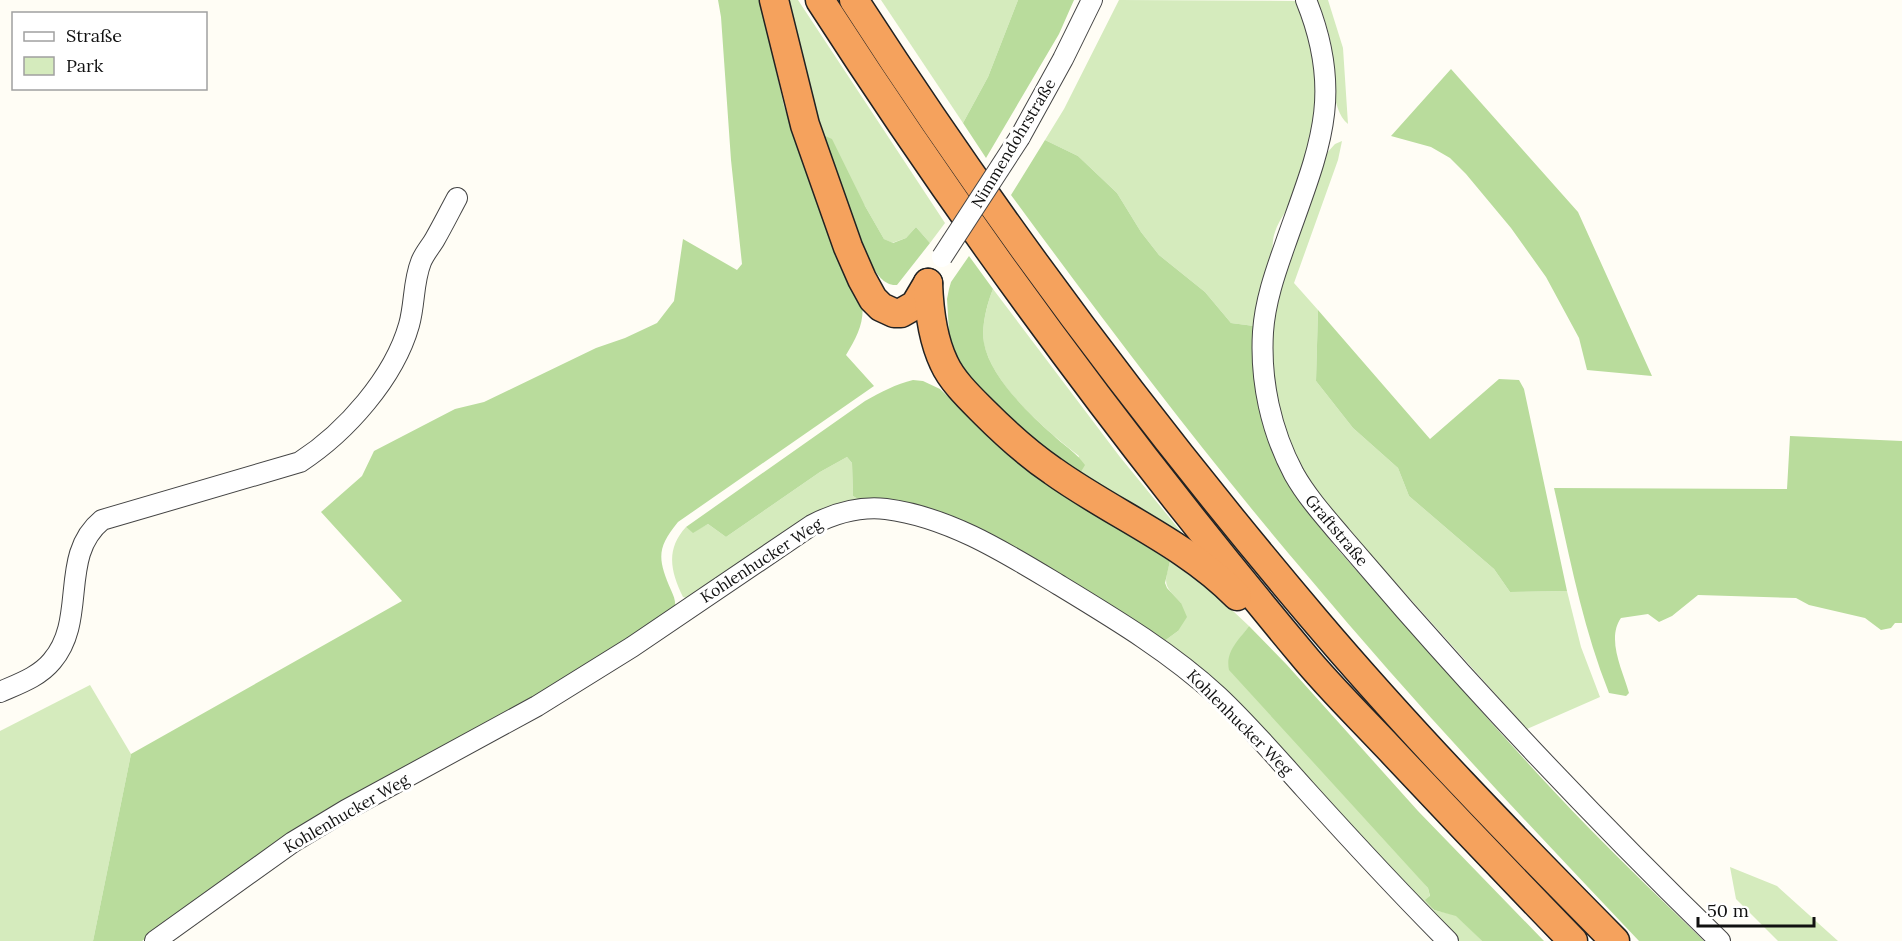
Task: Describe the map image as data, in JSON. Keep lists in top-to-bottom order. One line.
{"streets":{"street":["Nimmendohrstraße","Graftstraße","Kohlenhucker Weg"]},"legend":["Straße","Park"],"scale_bar":"50 m"}
